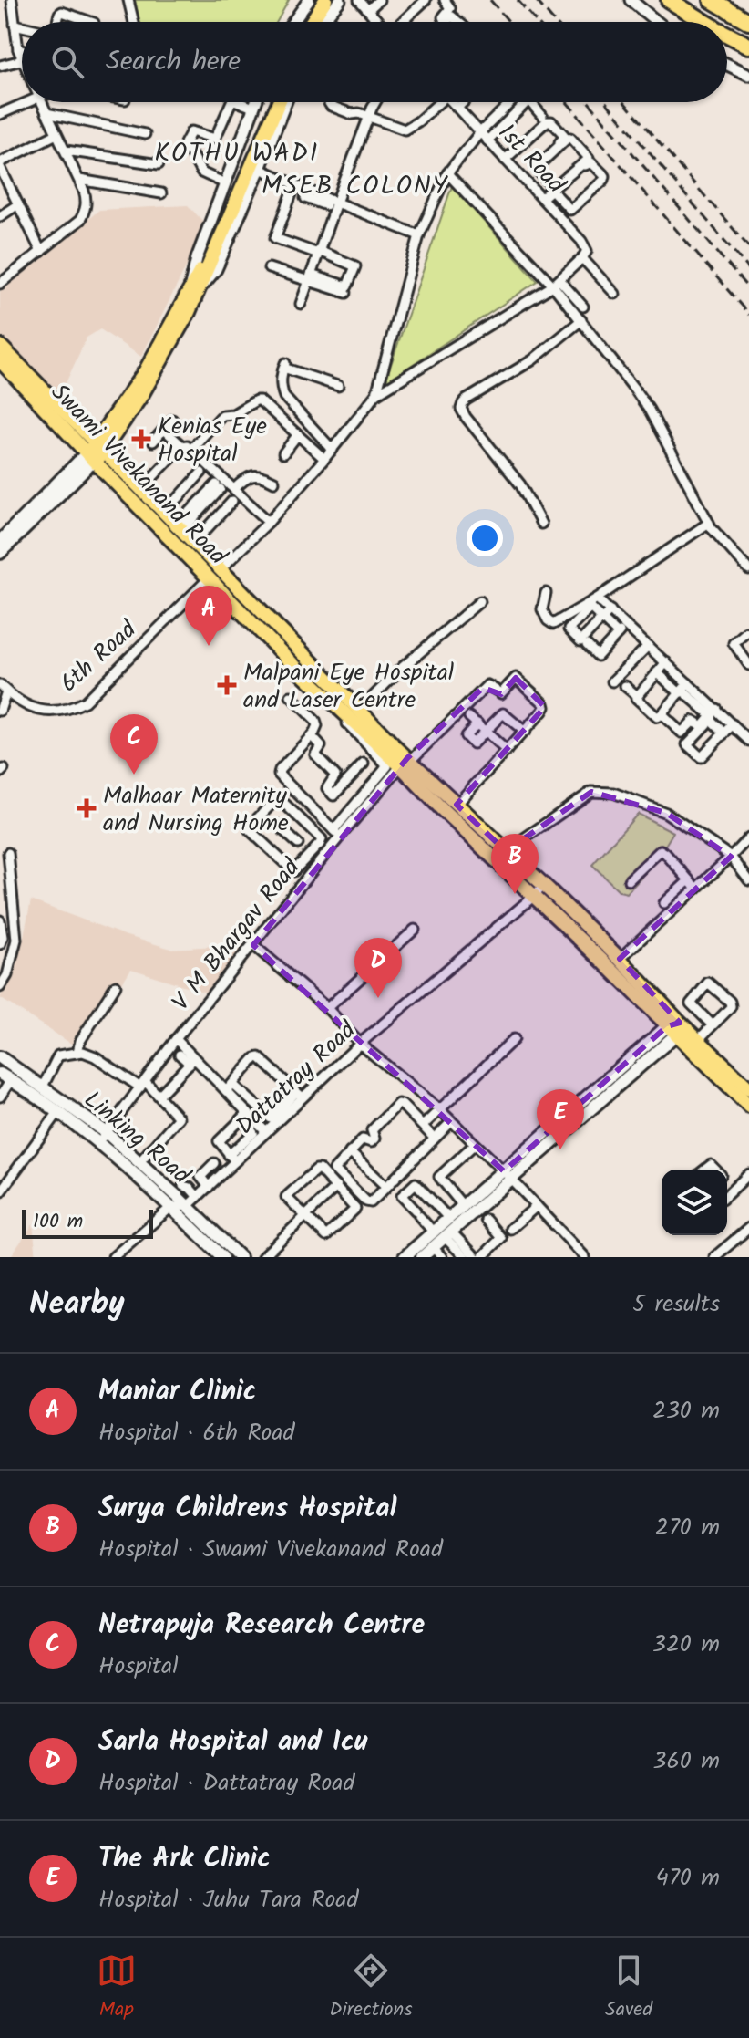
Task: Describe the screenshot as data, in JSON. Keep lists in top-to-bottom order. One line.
{"streets":{"main road":["Swami Vivekanand Road","Linking Road"],"street":["1st Road","6th Road","V M Bhargav Road","Dattatray Road"]},"crossings":[["Swami Vivekanand Road","6th Road"],["Swami Vivekanand Road","V M Bhargav Road"],["Swami Vivekanand Road","Dattatray Road"],["V M Bhargav Road","Linking Road"],["Dattatray Road","Linking Road"]],"districts":["KOTHU WADI","MSEB COLONY"],"places":{"health":["Kenias Eye Hospital","Malpani Eye Hospital and Laser Centre","Malhaar Maternity and Nursing Home"]},"scale_bar":"100 m","page":{"search":"Search here","pins":["A","C","B","D","E"],"scale":"100 m","heading":["Nearby","5 results"],"list":[{"mark":"A","name":"Maniar Clinic","note":"Hospital · 6th Road","value":"230 m"},{"mark":"B","name":"Surya Childrens Hospital","note":"Hospital · Swami Vivekanand Road","value":"270 m"},{"mark":"C","name":"Netrapuja Research Centre","note":"Hospital","value":"320 m"},{"mark":"D","name":"Sarla Hospital and Icu","note":"Hospital · Dattatray Road","value":"360 m"},{"mark":"E","name":"The Ark Clinic","note":"Hospital · Juhu Tara Road","value":"470 m"}],"nav":["Map","Directions","Saved"]}}
